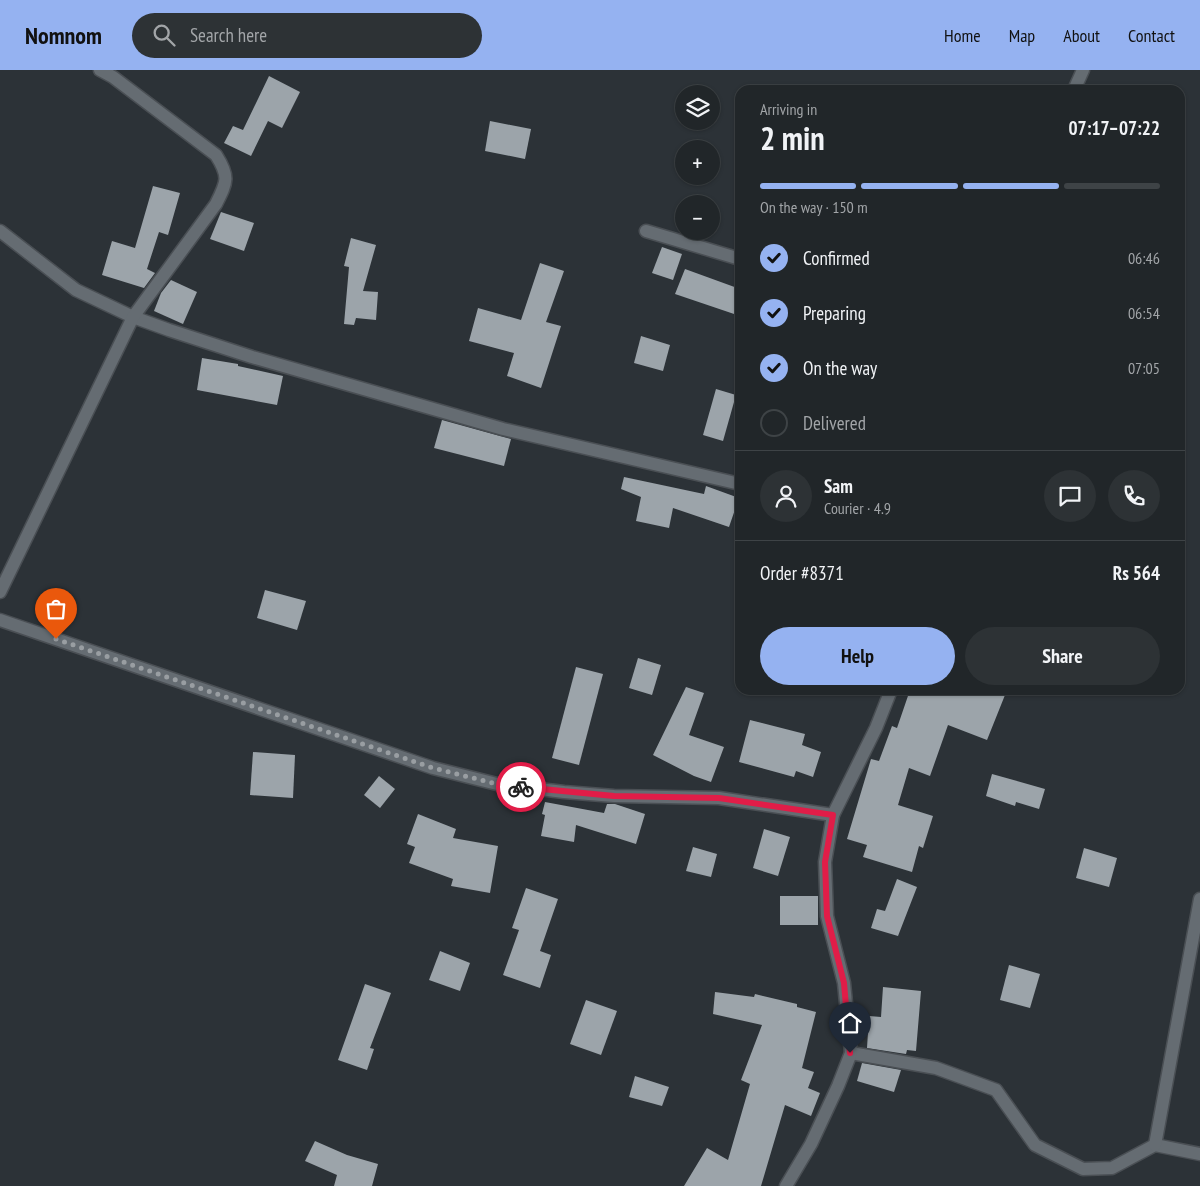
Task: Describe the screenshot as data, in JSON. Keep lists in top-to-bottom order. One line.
{"page":{"header":"Nomnom","search":"Search here","nav":["Home","Map","About","Contact"],"map_buttons":["+","−"],"heading":["2 min","Arriving in","07:17–07:22"],"panel":["Sam","Courier · 4.9","Order #8371","Rs 564"],"bar":"On the way · 150 m","list":[["Confirmed","06:46"],["Preparing","06:54"],["On the way","07:05"],"Delivered"],"buttons":["Help","Share"]}}
